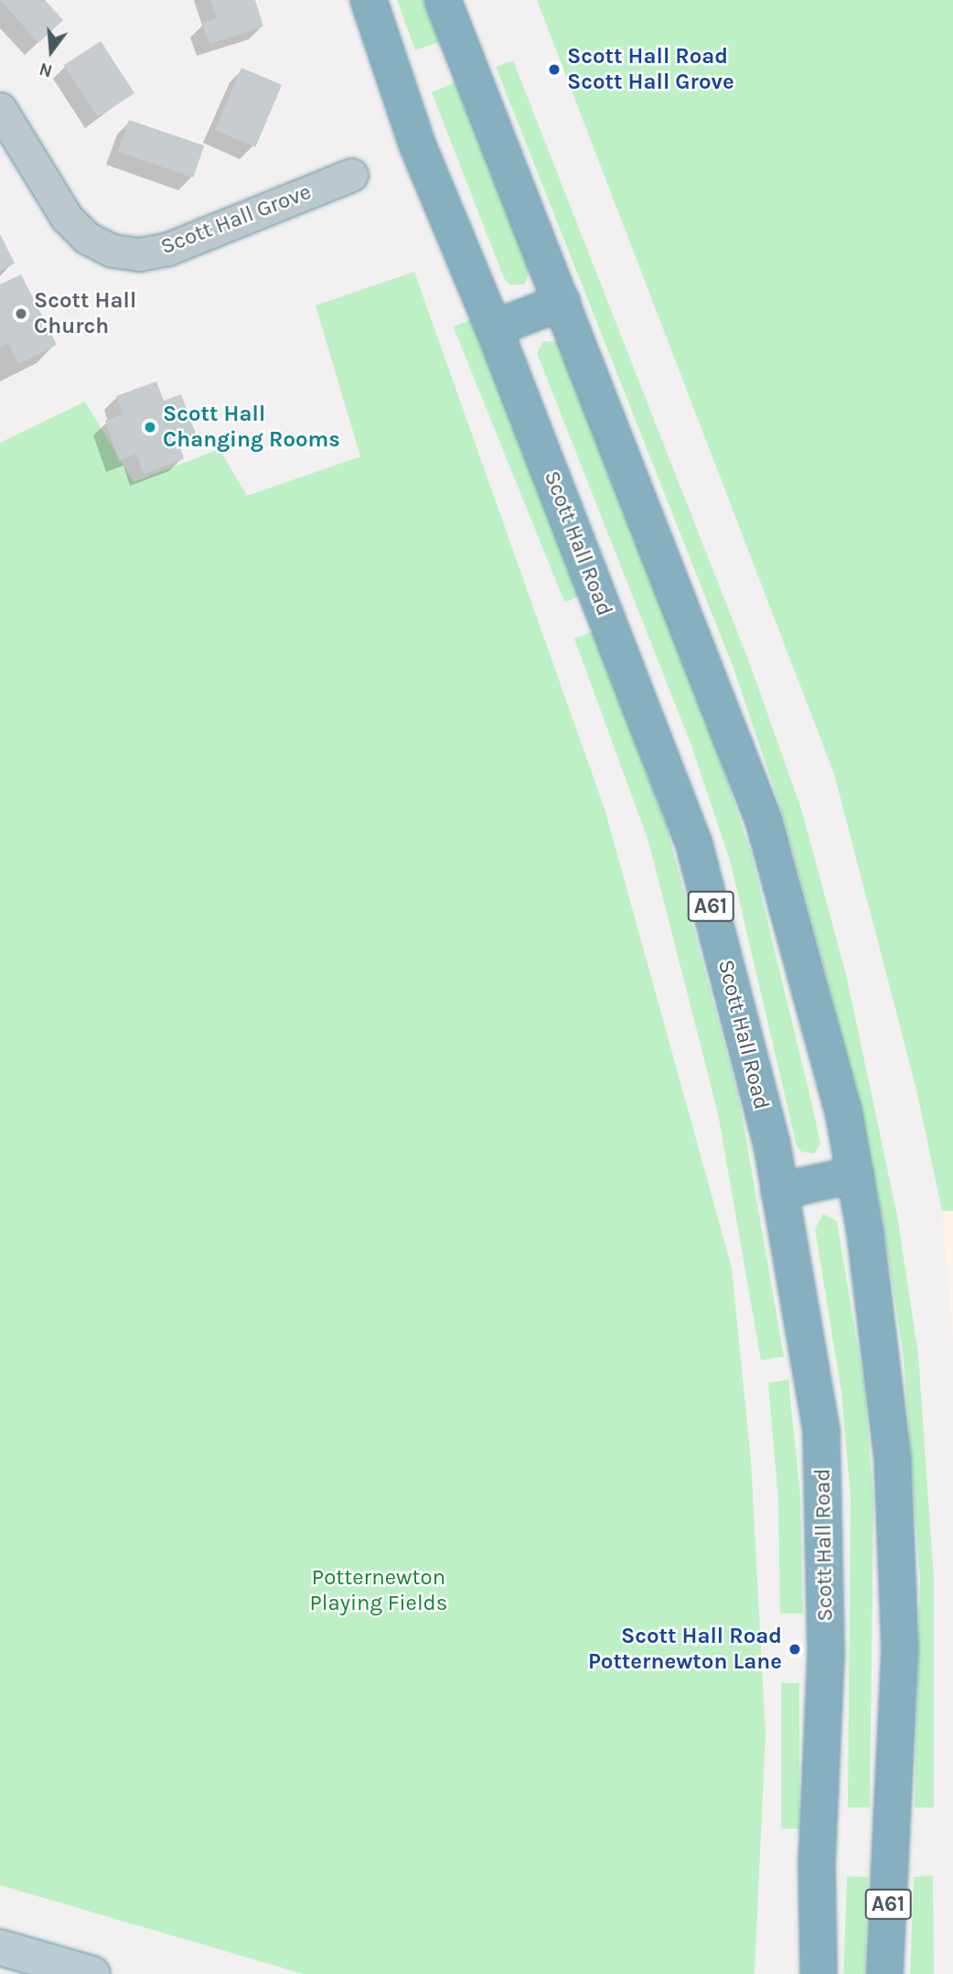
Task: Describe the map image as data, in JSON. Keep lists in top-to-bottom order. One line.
{"streets":{"highway":["Scott Hall Road","A61"],"street":["Scott Hall Grove"]},"parks":["Potternewton Playing Fields"],"places":["Scott Hall Road Scott Hall Grove","Scott Hall Church","Scott Hall Changing Rooms","Scott Hall Road Potternewton Lane"],"north":"bottom"}
